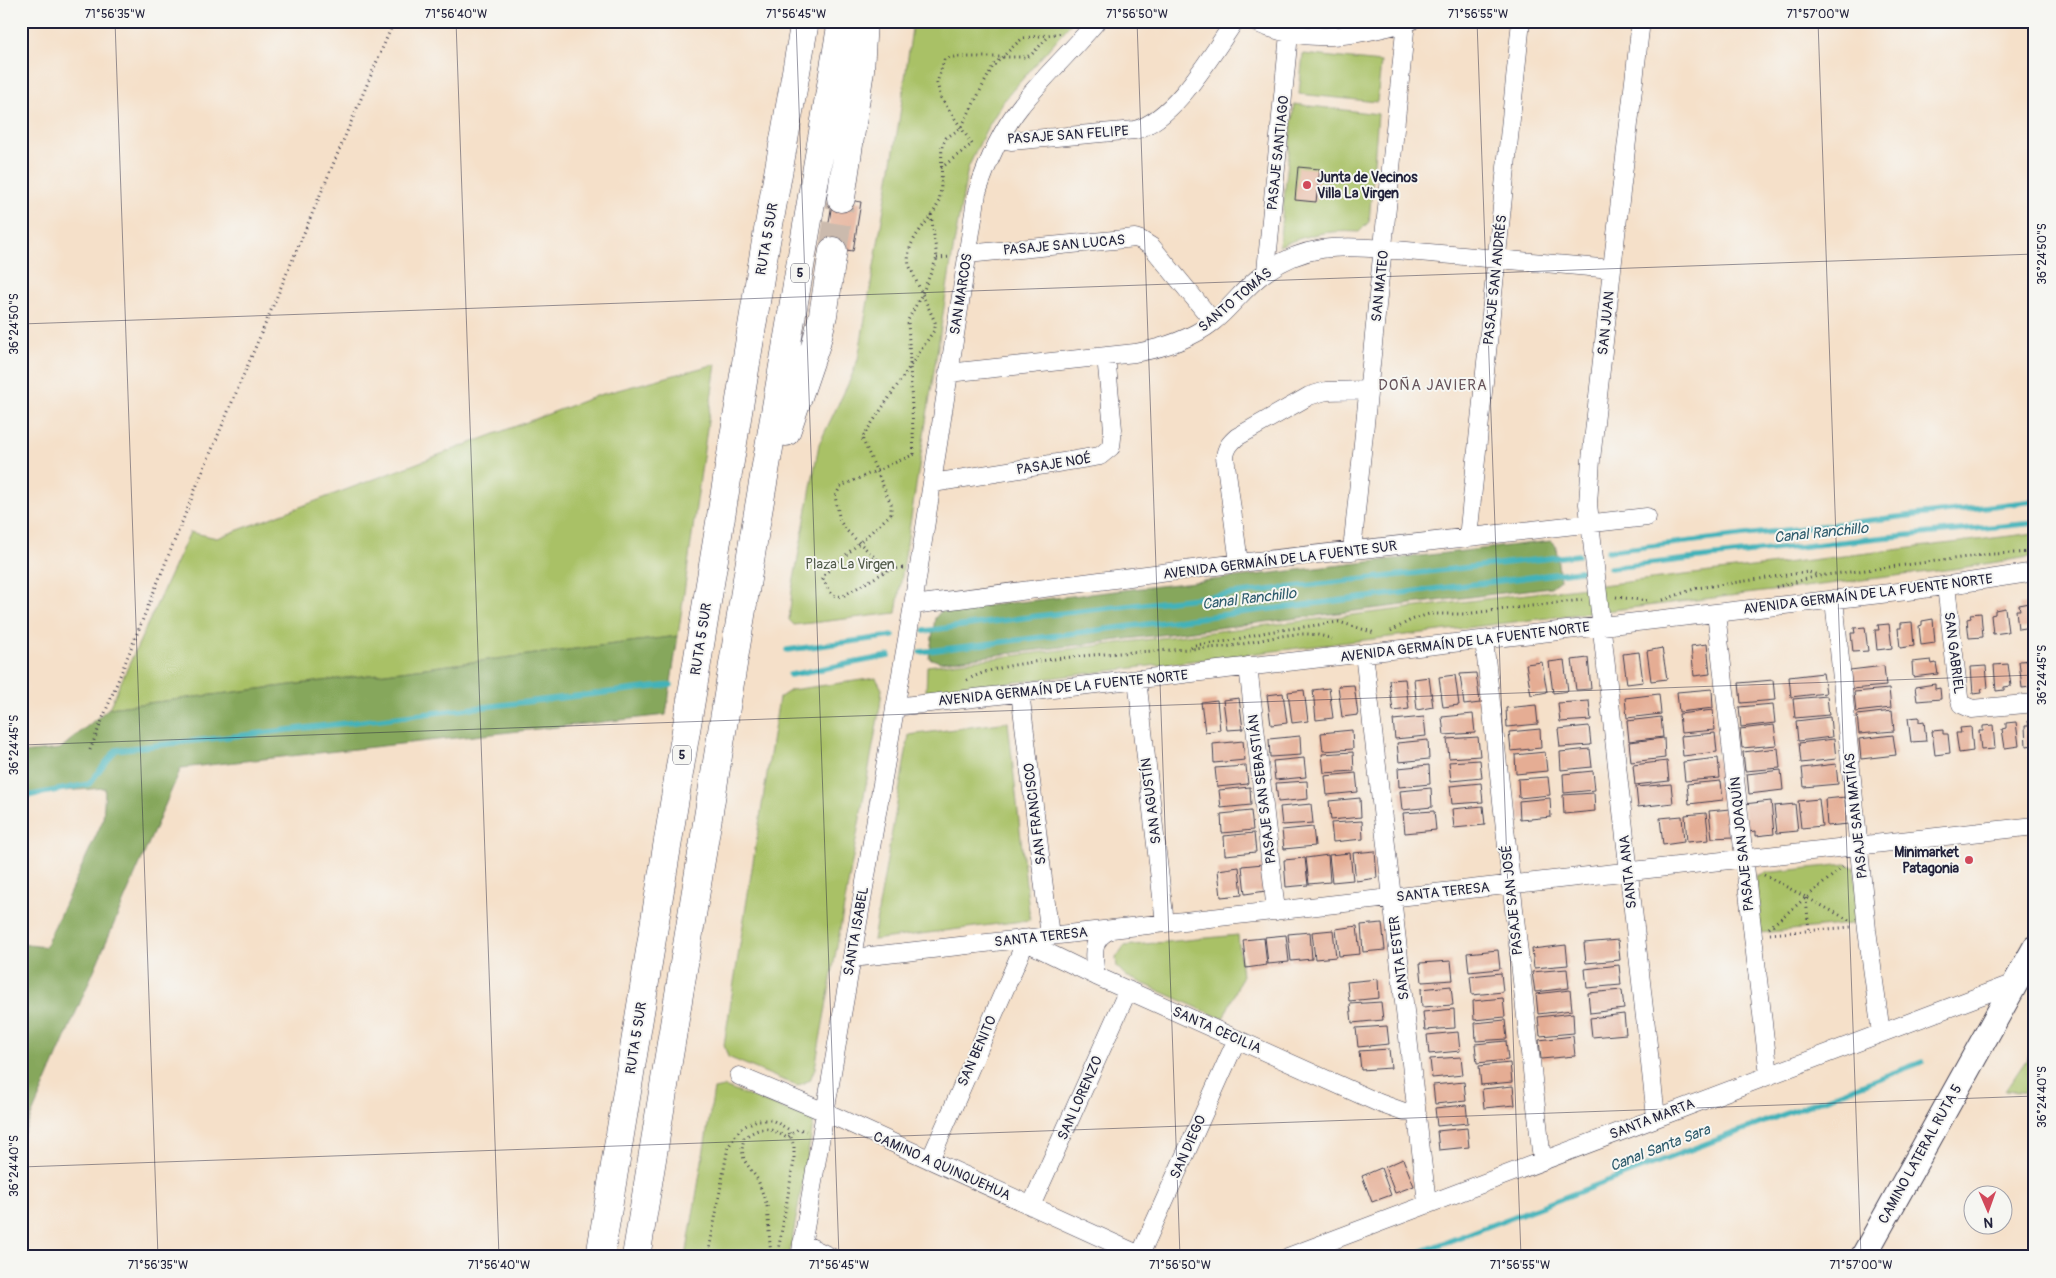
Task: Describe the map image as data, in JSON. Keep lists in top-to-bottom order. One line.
{"streets":{"highway":["RUTA 5 SUR","5"],"street":["PASAJE SAN FELIPE","PASAJE SANTIAGO","PASAJE SAN LUCAS","PASAJE SAN ANDRÉS","SAN MATEO","SAN MARCOS","SANTO TOMÁS","SAN JUAN","PASAJE NOÉ","AVENIDA GERMAÍN DE LA FUENTE SUR","AVENIDA GERMAÍN DE LA FUENTE NORTE","SAN GABRIEL","PASAJE SAN SEBASTIÁN","SAN AGUSTÍN","SAN FRANCISCO","PASAJE SAN MATÍAS","PASAJE SAN JOAQUÍN","SANTA ANA","SANTA TERESA","PASAJE SAN JOSÉ","SANTA ISABEL","SANTA ESTER","SANTA CECILIA","SAN BENITO","SAN LORENZO","SANTA MARTA","SAN DIEGO","CAMINO LATERAL RUTA 5","CAMINO A QUINQUEHUA"]},"crossings":[["PASAJE SAN FELIPE","SAN MARCOS"],["PASAJE SANTIAGO","SANTO TOMÁS"],["PASAJE SAN LUCAS","SAN MARCOS"],["PASAJE SAN LUCAS","SANTO TOMÁS"],["PASAJE SAN ANDRÉS","SANTO TOMÁS"],["PASAJE SAN ANDRÉS","AVENIDA GERMAÍN DE LA FUENTE SUR"],["SAN MATEO","SANTO TOMÁS"],["SAN MATEO","AVENIDA GERMAÍN DE LA FUENTE SUR"],["SAN MARCOS","SANTO TOMÁS"],["SAN MARCOS","PASAJE NOÉ"],["SAN MARCOS","AVENIDA GERMAÍN DE LA FUENTE SUR"],["SAN MARCOS","SANTA ISABEL"],["SANTO TOMÁS","SAN JUAN"],["SANTO TOMÁS","PASAJE NOÉ"],["SAN JUAN","AVENIDA GERMAÍN DE LA FUENTE SUR"],["SAN JUAN","AVENIDA GERMAÍN DE LA FUENTE NORTE"],["SAN JUAN","SANTA ANA"],["AVENIDA GERMAÍN DE LA FUENTE SUR","SANTA ISABEL"],["AVENIDA GERMAÍN DE LA FUENTE NORTE","SAN GABRIEL"],["AVENIDA GERMAÍN DE LA FUENTE NORTE","PASAJE SAN SEBASTIÁN"],["AVENIDA GERMAÍN DE LA FUENTE NORTE","SAN AGUSTÍN"],["AVENIDA GERMAÍN DE LA FUENTE NORTE","SAN FRANCISCO"],["AVENIDA GERMAÍN DE LA FUENTE NORTE","PASAJE SAN MATÍAS"],["AVENIDA GERMAÍN DE LA FUENTE NORTE","PASAJE SAN JOAQUÍN"],["AVENIDA GERMAÍN DE LA FUENTE NORTE","SANTA ANA"],["AVENIDA GERMAÍN DE LA FUENTE NORTE","PASAJE SAN JOSÉ"],["AVENIDA GERMAÍN DE LA FUENTE NORTE","SANTA ISABEL"],["AVENIDA GERMAÍN DE LA FUENTE NORTE","SANTA ESTER"],["PASAJE SAN SEBASTIÁN","SANTA TERESA"],["SAN AGUSTÍN","SANTA TERESA"],["SAN FRANCISCO","SANTA TERESA"],["PASAJE SAN MATÍAS","SANTA TERESA"],["PASAJE SAN MATÍAS","SANTA MARTA"],["PASAJE SAN JOAQUÍN","SANTA TERESA"],["PASAJE SAN JOAQUÍN","SANTA MARTA"],["SANTA ANA","SANTA TERESA"],["SANTA ANA","SANTA MARTA"],["SANTA TERESA","PASAJE SAN JOSÉ"],["SANTA TERESA","SANTA ISABEL"],["SANTA TERESA","SANTA ESTER"],["SANTA TERESA","SANTA CECILIA"],["SANTA TERESA","SAN BENITO"],["PASAJE SAN JOSÉ","SANTA MARTA"],["SANTA ISABEL","CAMINO A QUINQUEHUA"],["SANTA ESTER","SANTA CECILIA"],["SANTA ESTER","SANTA MARTA"],["SANTA CECILIA","SAN BENITO"],["SANTA CECILIA","SAN LORENZO"],["SANTA CECILIA","SAN DIEGO"],["SAN BENITO","CAMINO A QUINQUEHUA"],["SAN LORENZO","CAMINO A QUINQUEHUA"],["SANTA MARTA","CAMINO LATERAL RUTA 5"],["SAN DIEGO","CAMINO A QUINQUEHUA"]],"districts":["DOÑA JAVIERA"],"water":["Canal Ranchillo","Canal Santa Sara"],"parks":["Plaza La Virgen"],"places":["Junta de Vecinos Villa La Virgen","Minimarket Patagonia"],"north":"bottom","coordinates":["71°56'35\"W","71°56'40\"W","71°56'45\"W","71°56'50\"W","71°56'55\"W","71°57'00\"W","36°24'50\"S","36°24'45\"S","36°24'40\"S"]}
